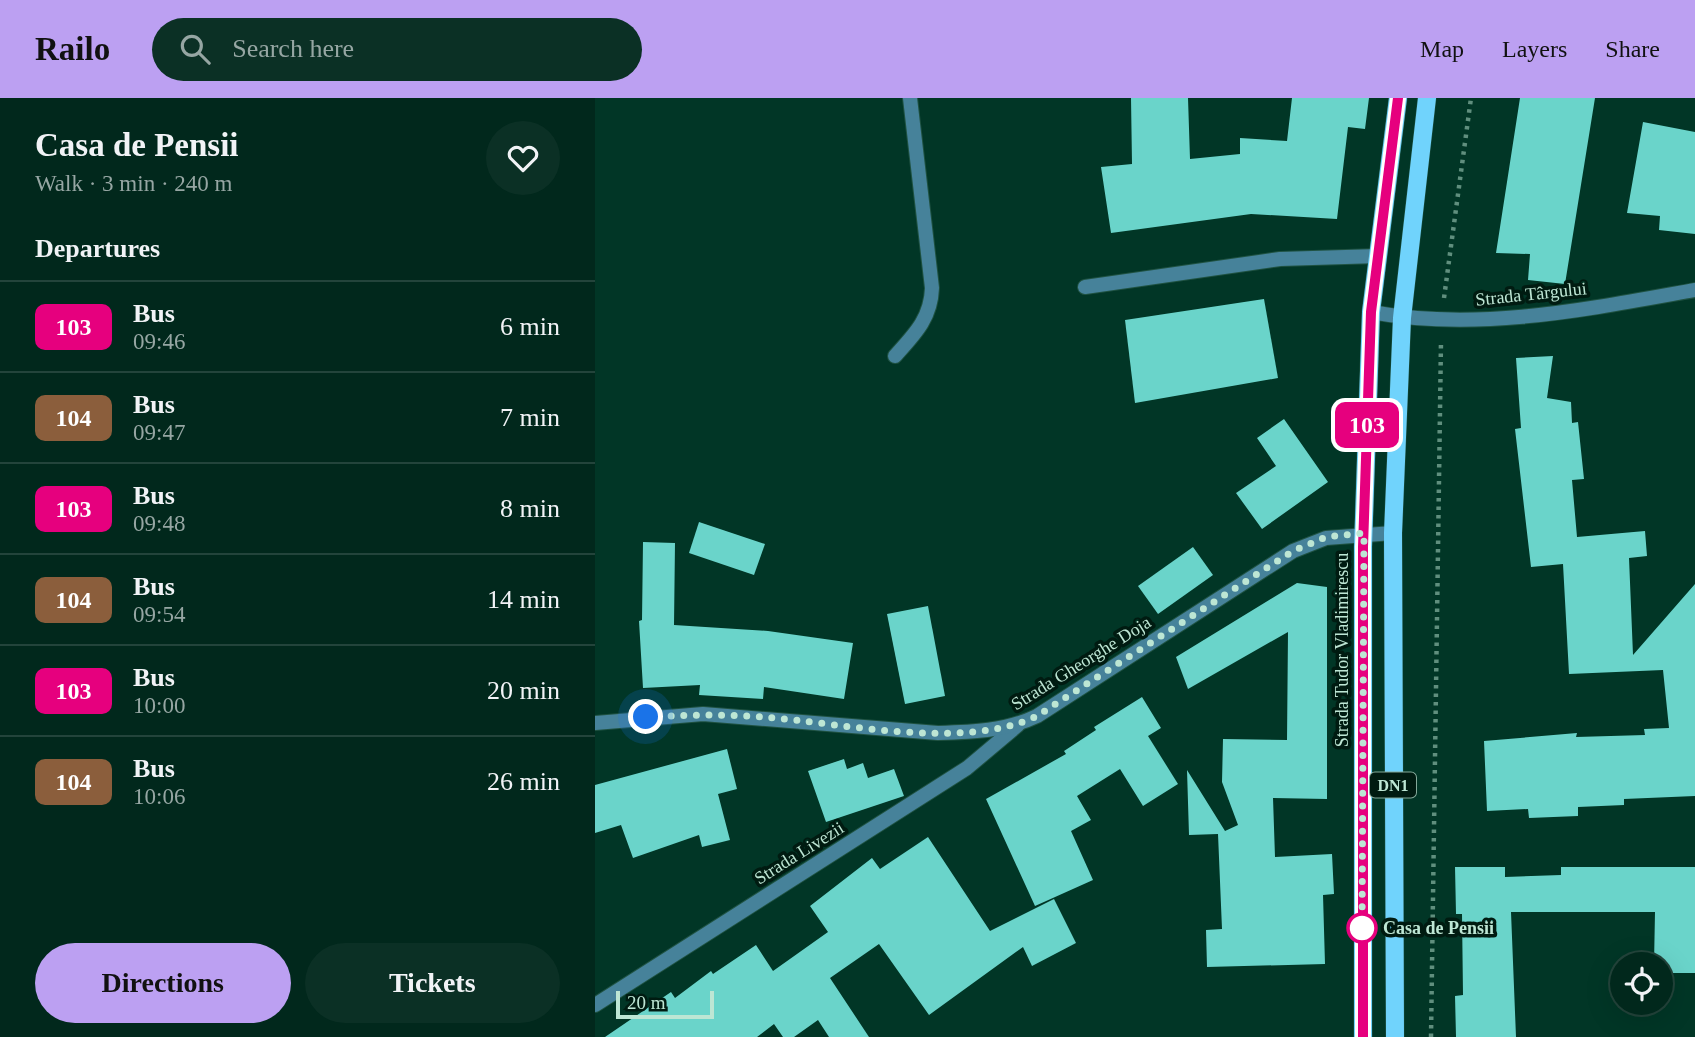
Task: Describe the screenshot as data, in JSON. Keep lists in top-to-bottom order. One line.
{"streets":{"main road":["Strada Tudor Vladimirescu","DN1"],"street":["Strada Târgului","Strada Gheorghe Doja","Strada Livezii"]},"crossings":[["Strada Târgului","Strada Tudor Vladimirescu"],["Strada Târgului","DN1"],["Strada Tudor Vladimirescu","Strada Gheorghe Doja"],["Strada Gheorghe Doja","DN1"],["Strada Gheorghe Doja","Strada Livezii"]],"places":["Casa de Pensii"],"lines":["bus line 103"],"scale_bar":"20 m","page":{"header":"Railo","search":"Search here","nav":["Map","Layers","Share"],"heading":[["Casa de Pensii","Walk · 3 min · 240 m"],"Departures"],"on_map":"103","list":[{"mark":"103","name":"Bus","note":"09:46","value":"6 min"},{"mark":"104","name":"Bus","note":"09:47","value":"7 min"},{"mark":"103","name":"Bus","note":"09:48","value":"8 min"},{"mark":"104","name":"Bus","note":"09:54","value":"14 min"},{"mark":"103","name":"Bus","note":"10:00","value":"20 min"},{"mark":"104","name":"Bus","note":"10:06","value":"26 min"}],"buttons":["Directions","Tickets"],"scale":"20 m"}}
